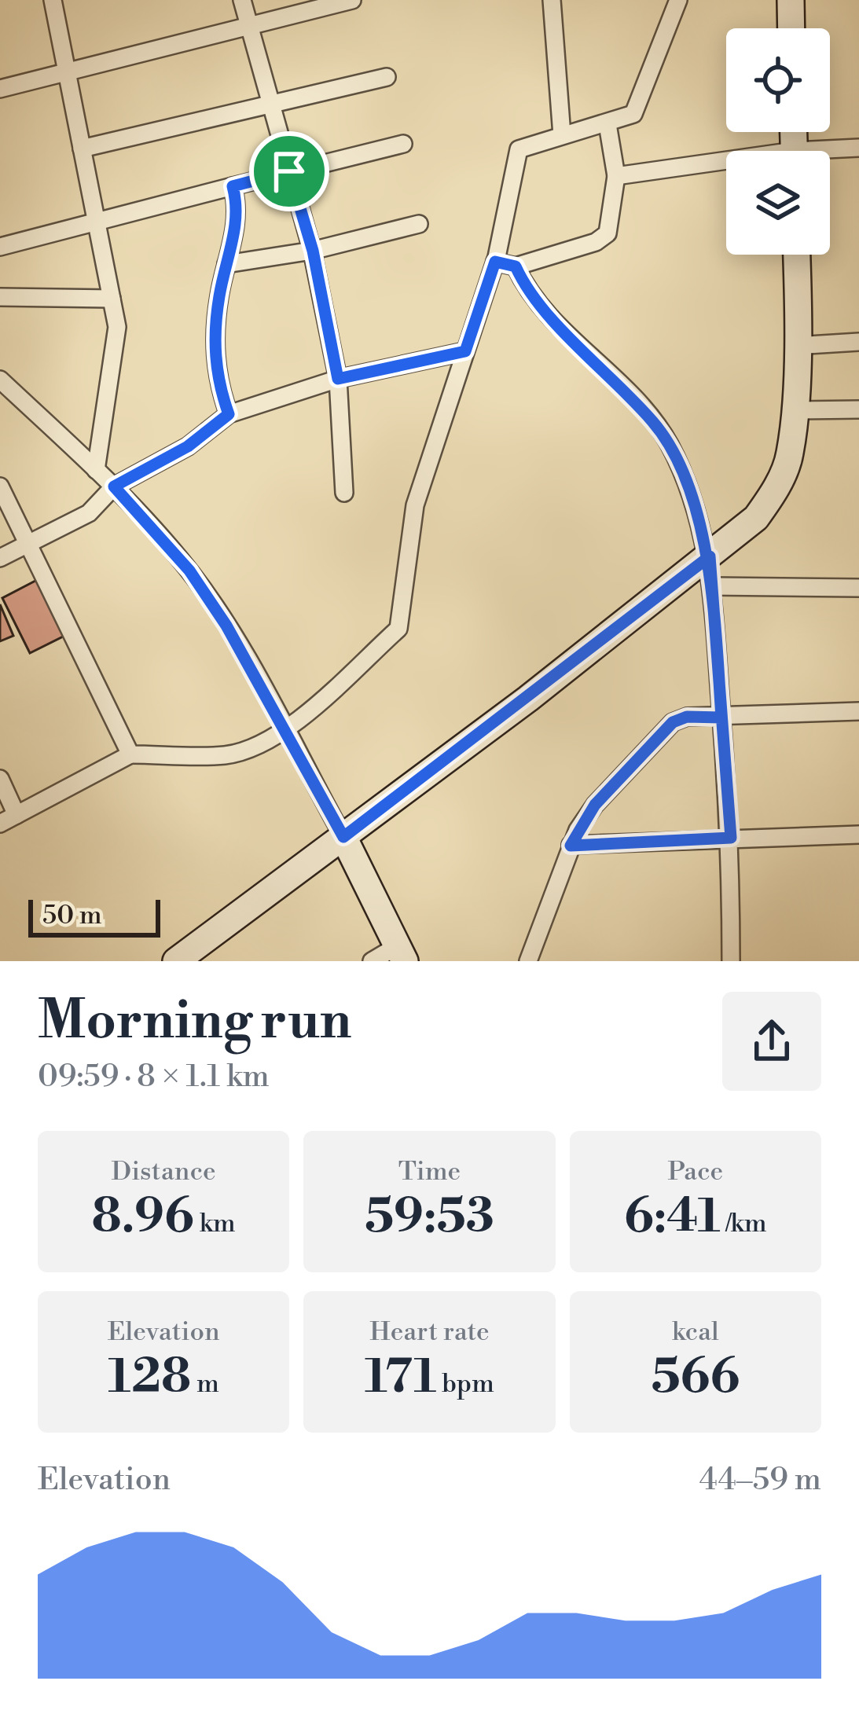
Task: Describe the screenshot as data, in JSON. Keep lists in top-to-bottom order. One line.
{"scale_bar":"50 m","page":{"scale":"50 m","heading":["Morning run","09:59 · 8 × 1.1 km"],"stats":[["Distance","8.96 km"],["Time","59:53"],["Pace","6:41 /km"],["Elevation","128 m"],["Heart rate","171 bpm"],["kcal","566"]],"chart":["Elevation","44–59 m"]}}
